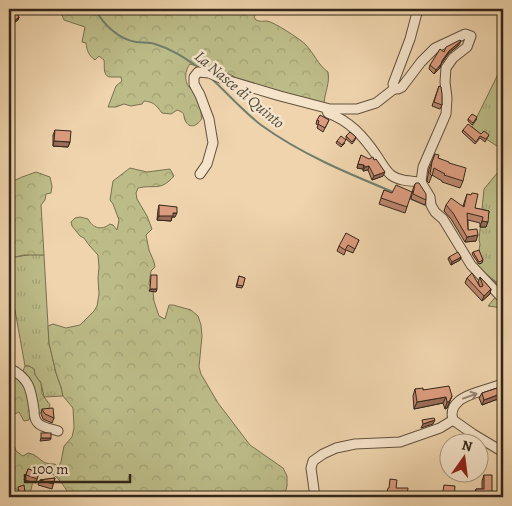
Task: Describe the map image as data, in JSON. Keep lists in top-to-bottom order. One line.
{"water":["La Nasce di Quinto"],"scale_bar":"100 m","north":"top"}
